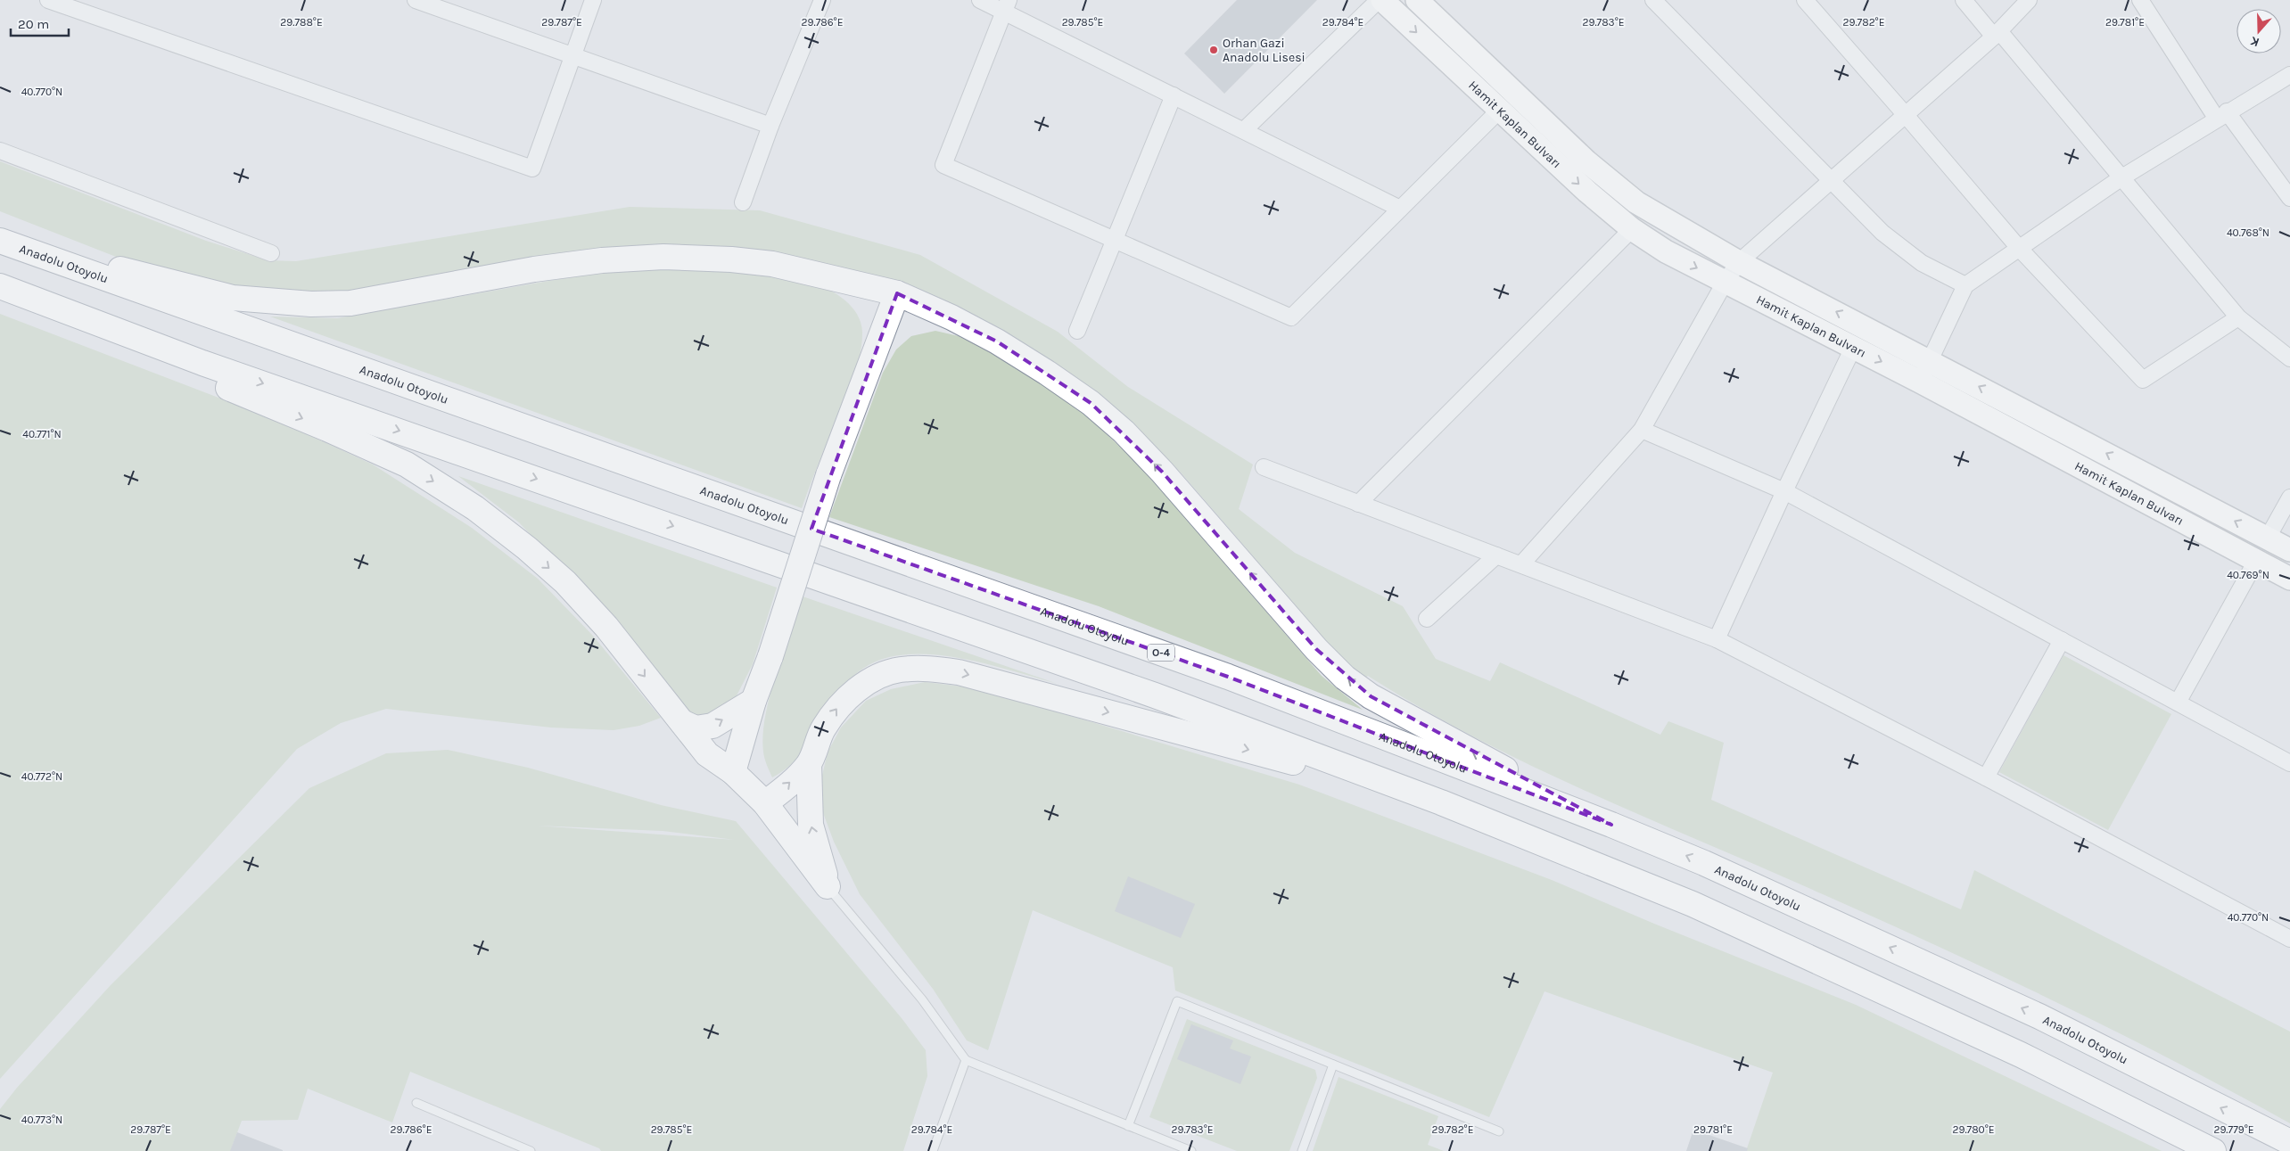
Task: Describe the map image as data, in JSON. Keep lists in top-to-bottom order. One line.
{"streets":{"highway":["Anadolu Otoyolu","O-4"],"main road":["Hamit Kaplan Bulvarı"]},"places":["Orhan Gazi Anadolu Lisesi"],"scale_bar":"20 m","north":"bottom","coordinates":["29.788°E","29.787°E","29.785°E","29.781°E","29.786°E","29.784°E","29.783°E","29.782°E","40.770°N","40.768°N","40.771°N","40.769°N","40.772°N","40.773°N","29.780°E","29.779°E"]}
